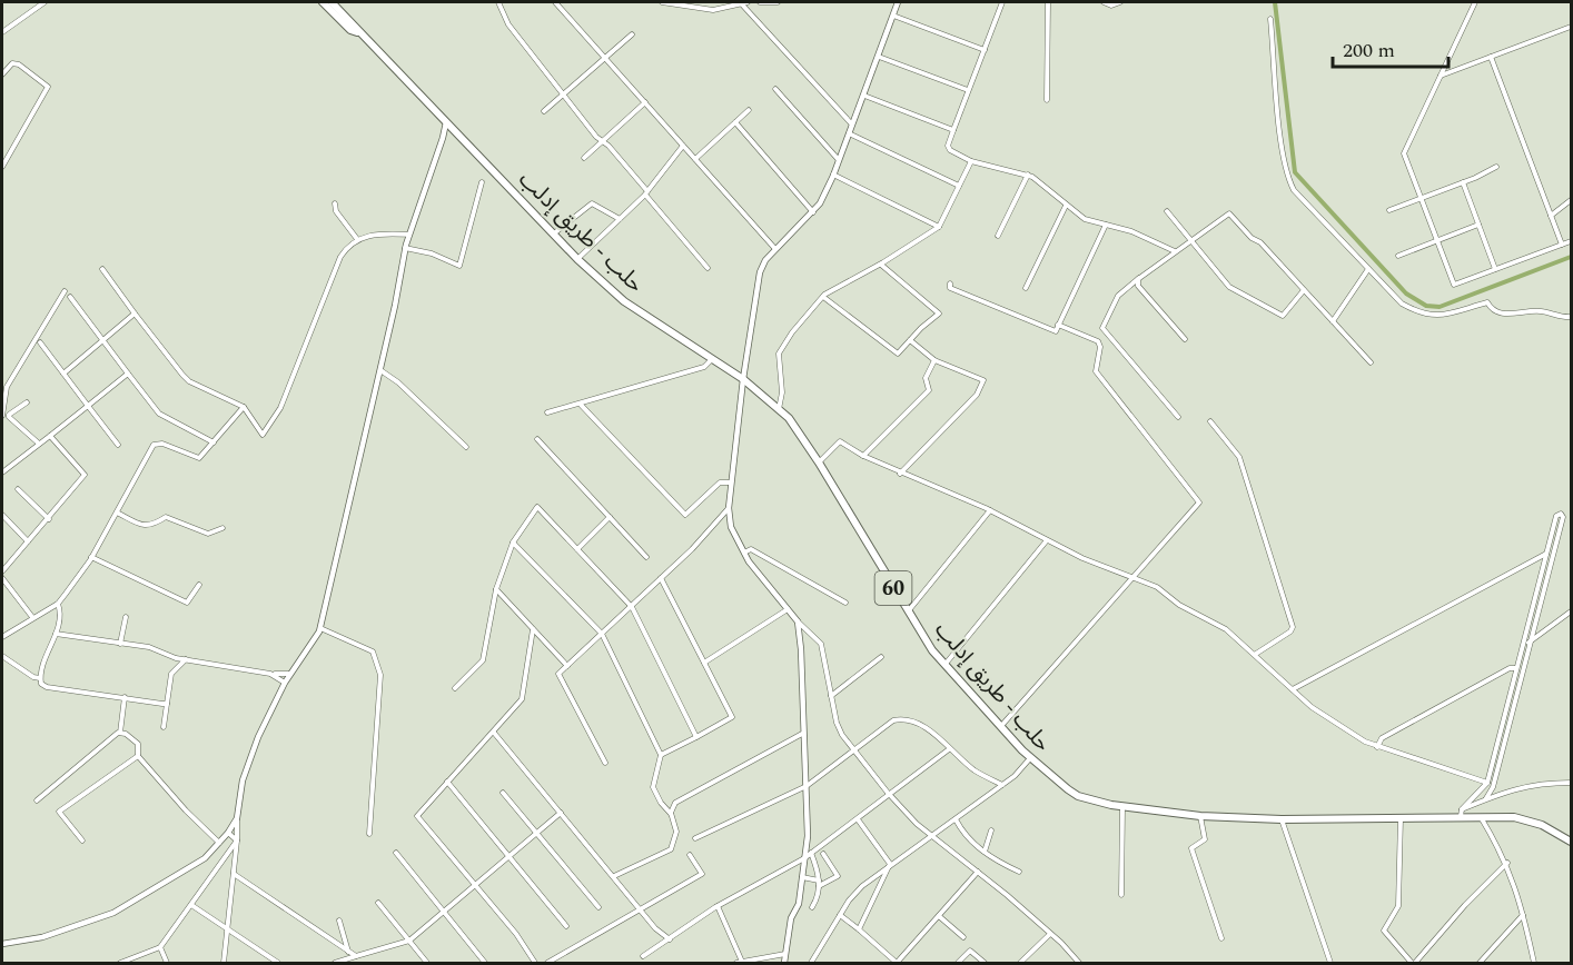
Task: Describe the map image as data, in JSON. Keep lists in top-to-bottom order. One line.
{"streets":{"highway":["حلب - طريق إدلب","60"]},"crossings":[["حلب - طريق إدلب","60"]],"scale_bar":"200 m"}
